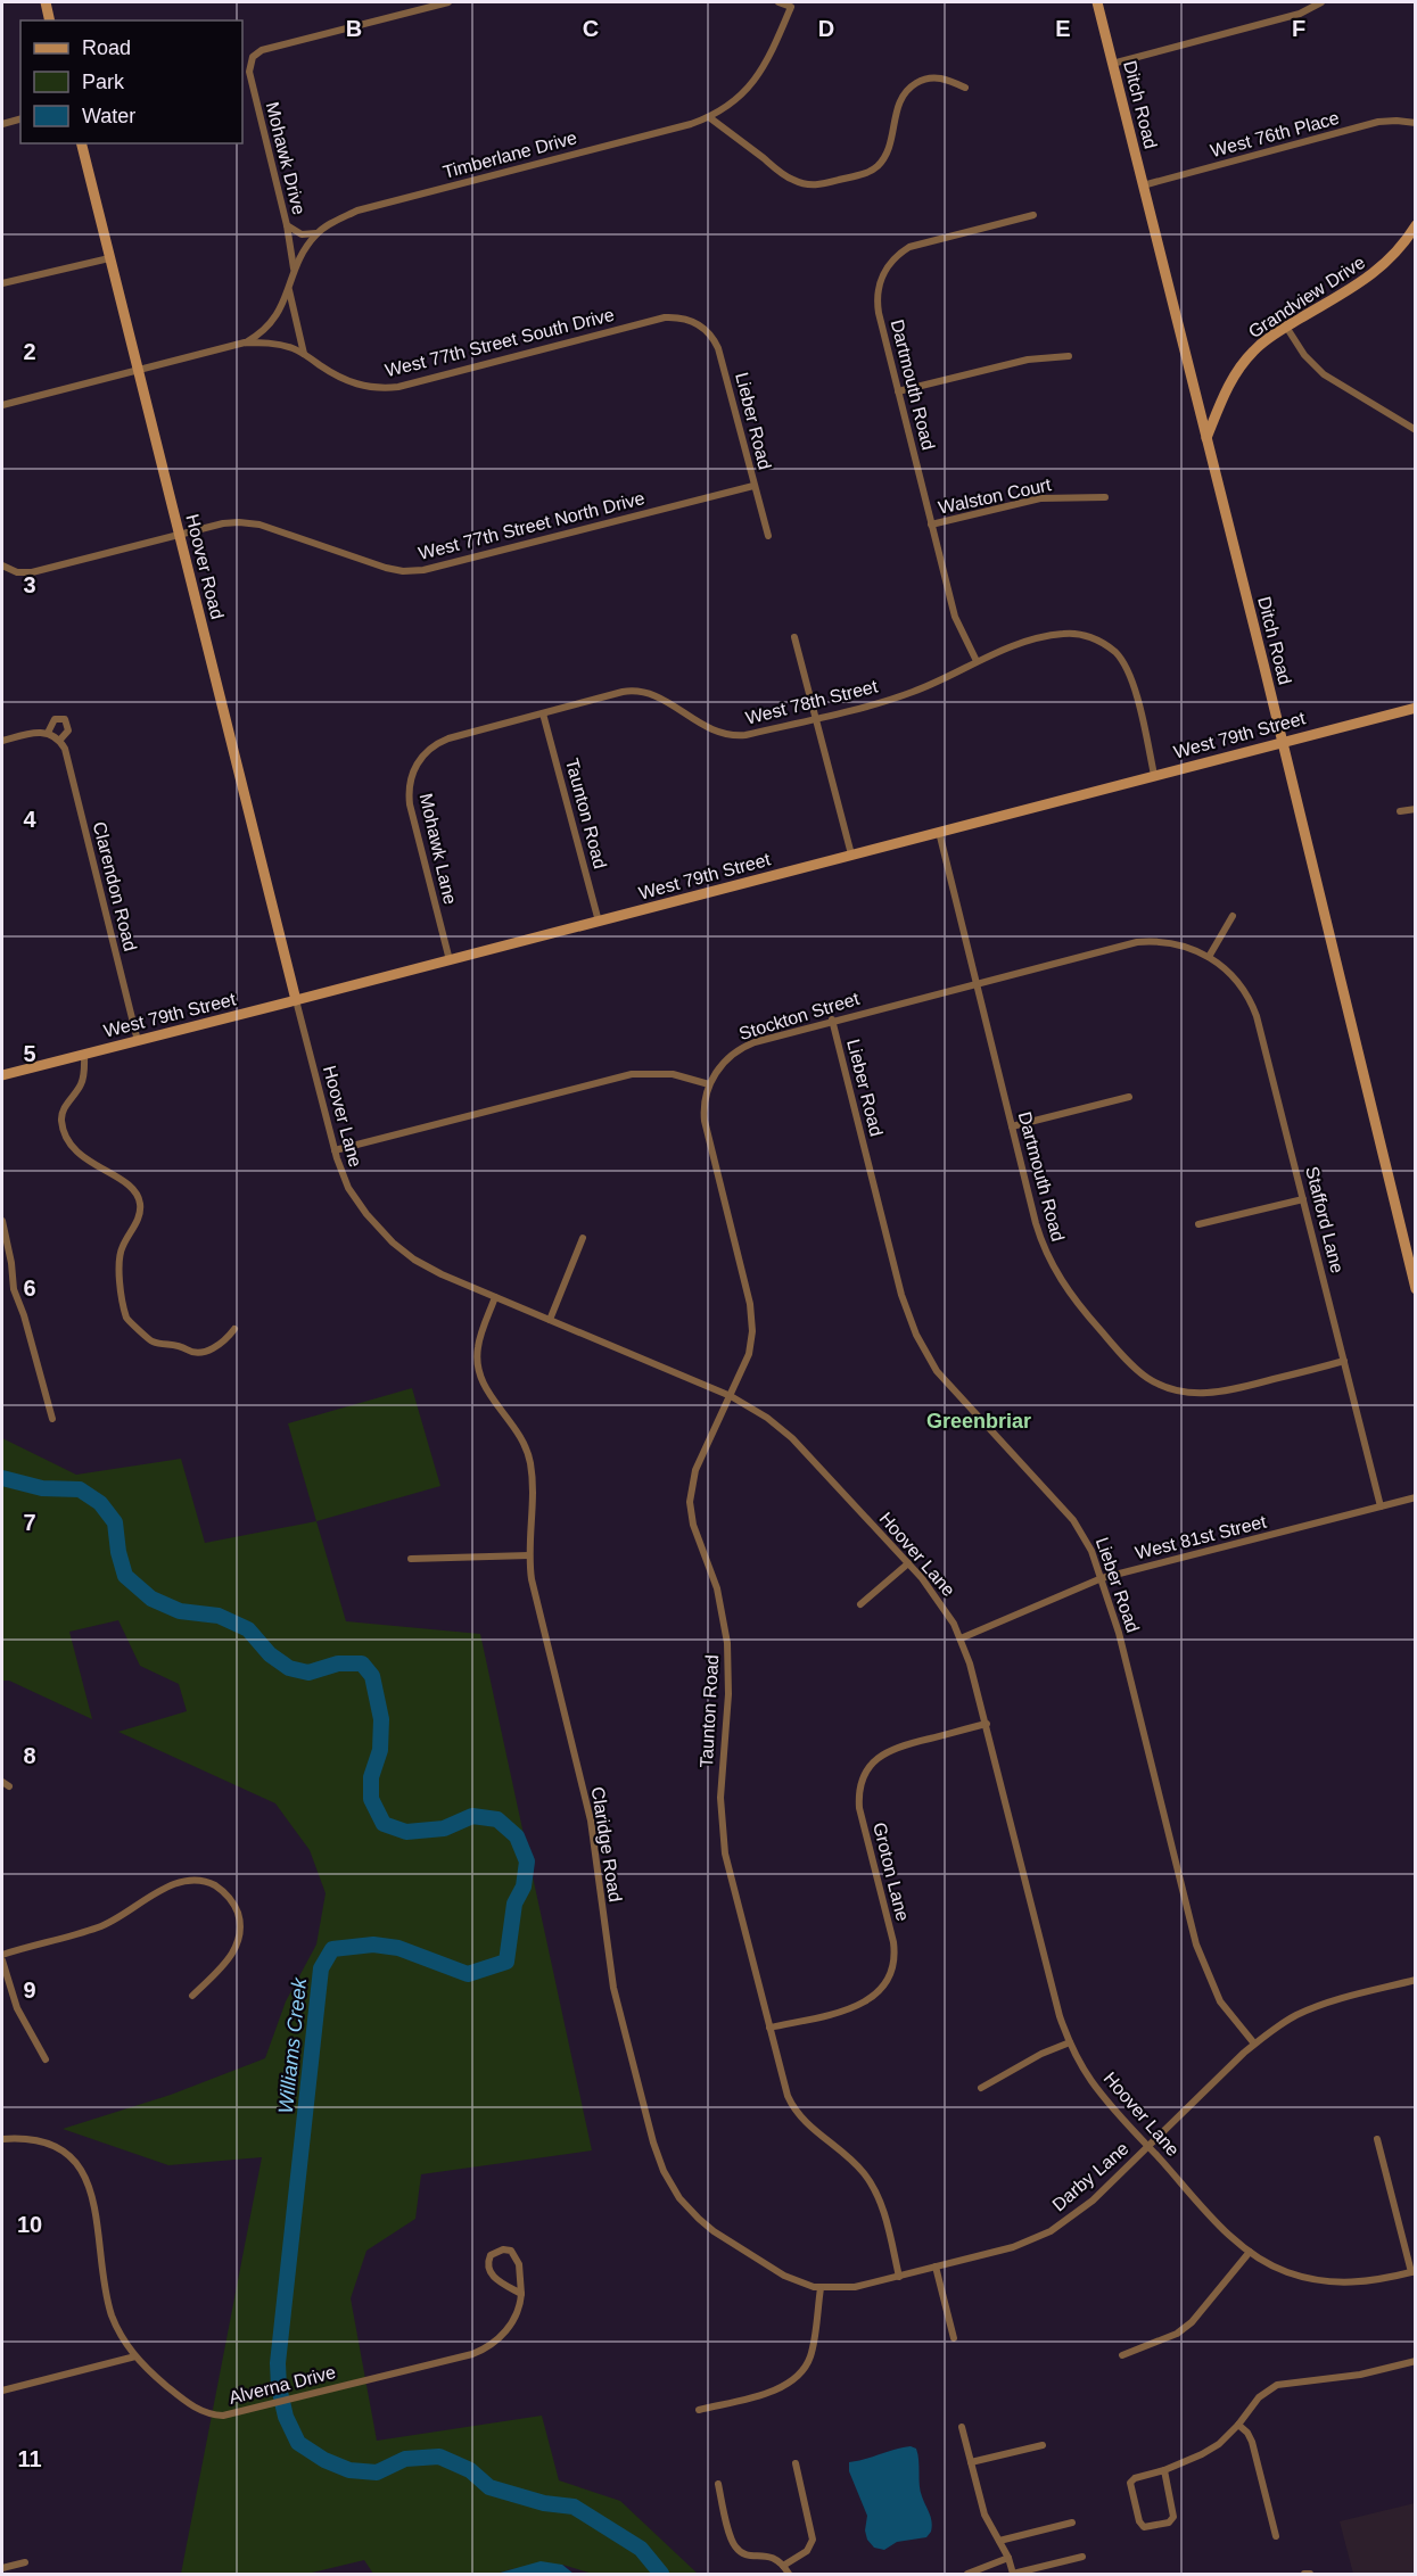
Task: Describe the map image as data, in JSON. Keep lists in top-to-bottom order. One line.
{"streets":{"main road":["Ditch Road","Grandview Drive","Hoover Road","West 79th Street"],"street":["West 76th Place","Timberlane Drive","Mohawk Drive","West 77th Street South Drive","Dartmouth Road","Lieber Road","Walston Court","West 77th Street North Drive","West 78th Street","Taunton Road","Mohawk Lane","Clarendon Road","Stockton Street","Hoover Lane","Stafford Lane","West 81st Street","Claridge Road","Groton Lane","Darby Lane","Alverna Drive"]},"crossings":[["Ditch Road","West 76th Place"],["Ditch Road","Grandview Drive"],["Ditch Road","West 79th Street"],["Timberlane Drive","Mohawk Drive"],["Timberlane Drive","West 77th Street South Drive"],["West 77th Street South Drive","Lieber Road"],["West 77th Street South Drive","Hoover Road"],["Dartmouth Road","Walston Court"],["Dartmouth Road","West 78th Street"],["Dartmouth Road","West 79th Street"],["Dartmouth Road","Stockton Street"],["Dartmouth Road","Stafford Lane"],["Lieber Road","West 77th Street North Drive"],["Lieber Road","Stockton Street"],["Lieber Road","West 81st Street"],["Lieber Road","Darby Lane"],["West 77th Street North Drive","Hoover Road"],["Hoover Road","West 79th Street"],["Hoover Road","Hoover Lane"],["West 78th Street","West 79th Street"],["West 78th Street","Taunton Road"],["West 78th Street","Mohawk Lane"],["West 79th Street","Taunton Road"],["West 79th Street","Mohawk Lane"],["West 79th Street","Clarendon Road"],["West 79th Street","Hoover Lane"],["Taunton Road","Stockton Street"],["Taunton Road","Hoover Lane"],["Taunton Road","Groton Lane"],["Taunton Road","Darby Lane"],["Stockton Street","Stafford Lane"],["Hoover Lane","West 81st Street"],["Hoover Lane","Claridge Road"],["Hoover Lane","Groton Lane"],["Hoover Lane","Darby Lane"],["Stafford Lane","West 81st Street"],["Claridge Road","Darby Lane"]],"districts":["Greenbriar"],"water":["Williams Creek"],"legend":["Road","Park","Water"],"grid":{"columns":["B","C","D","E","F"],"rows":["2","3","4","5","6","7","8","9","10","11"]}}
